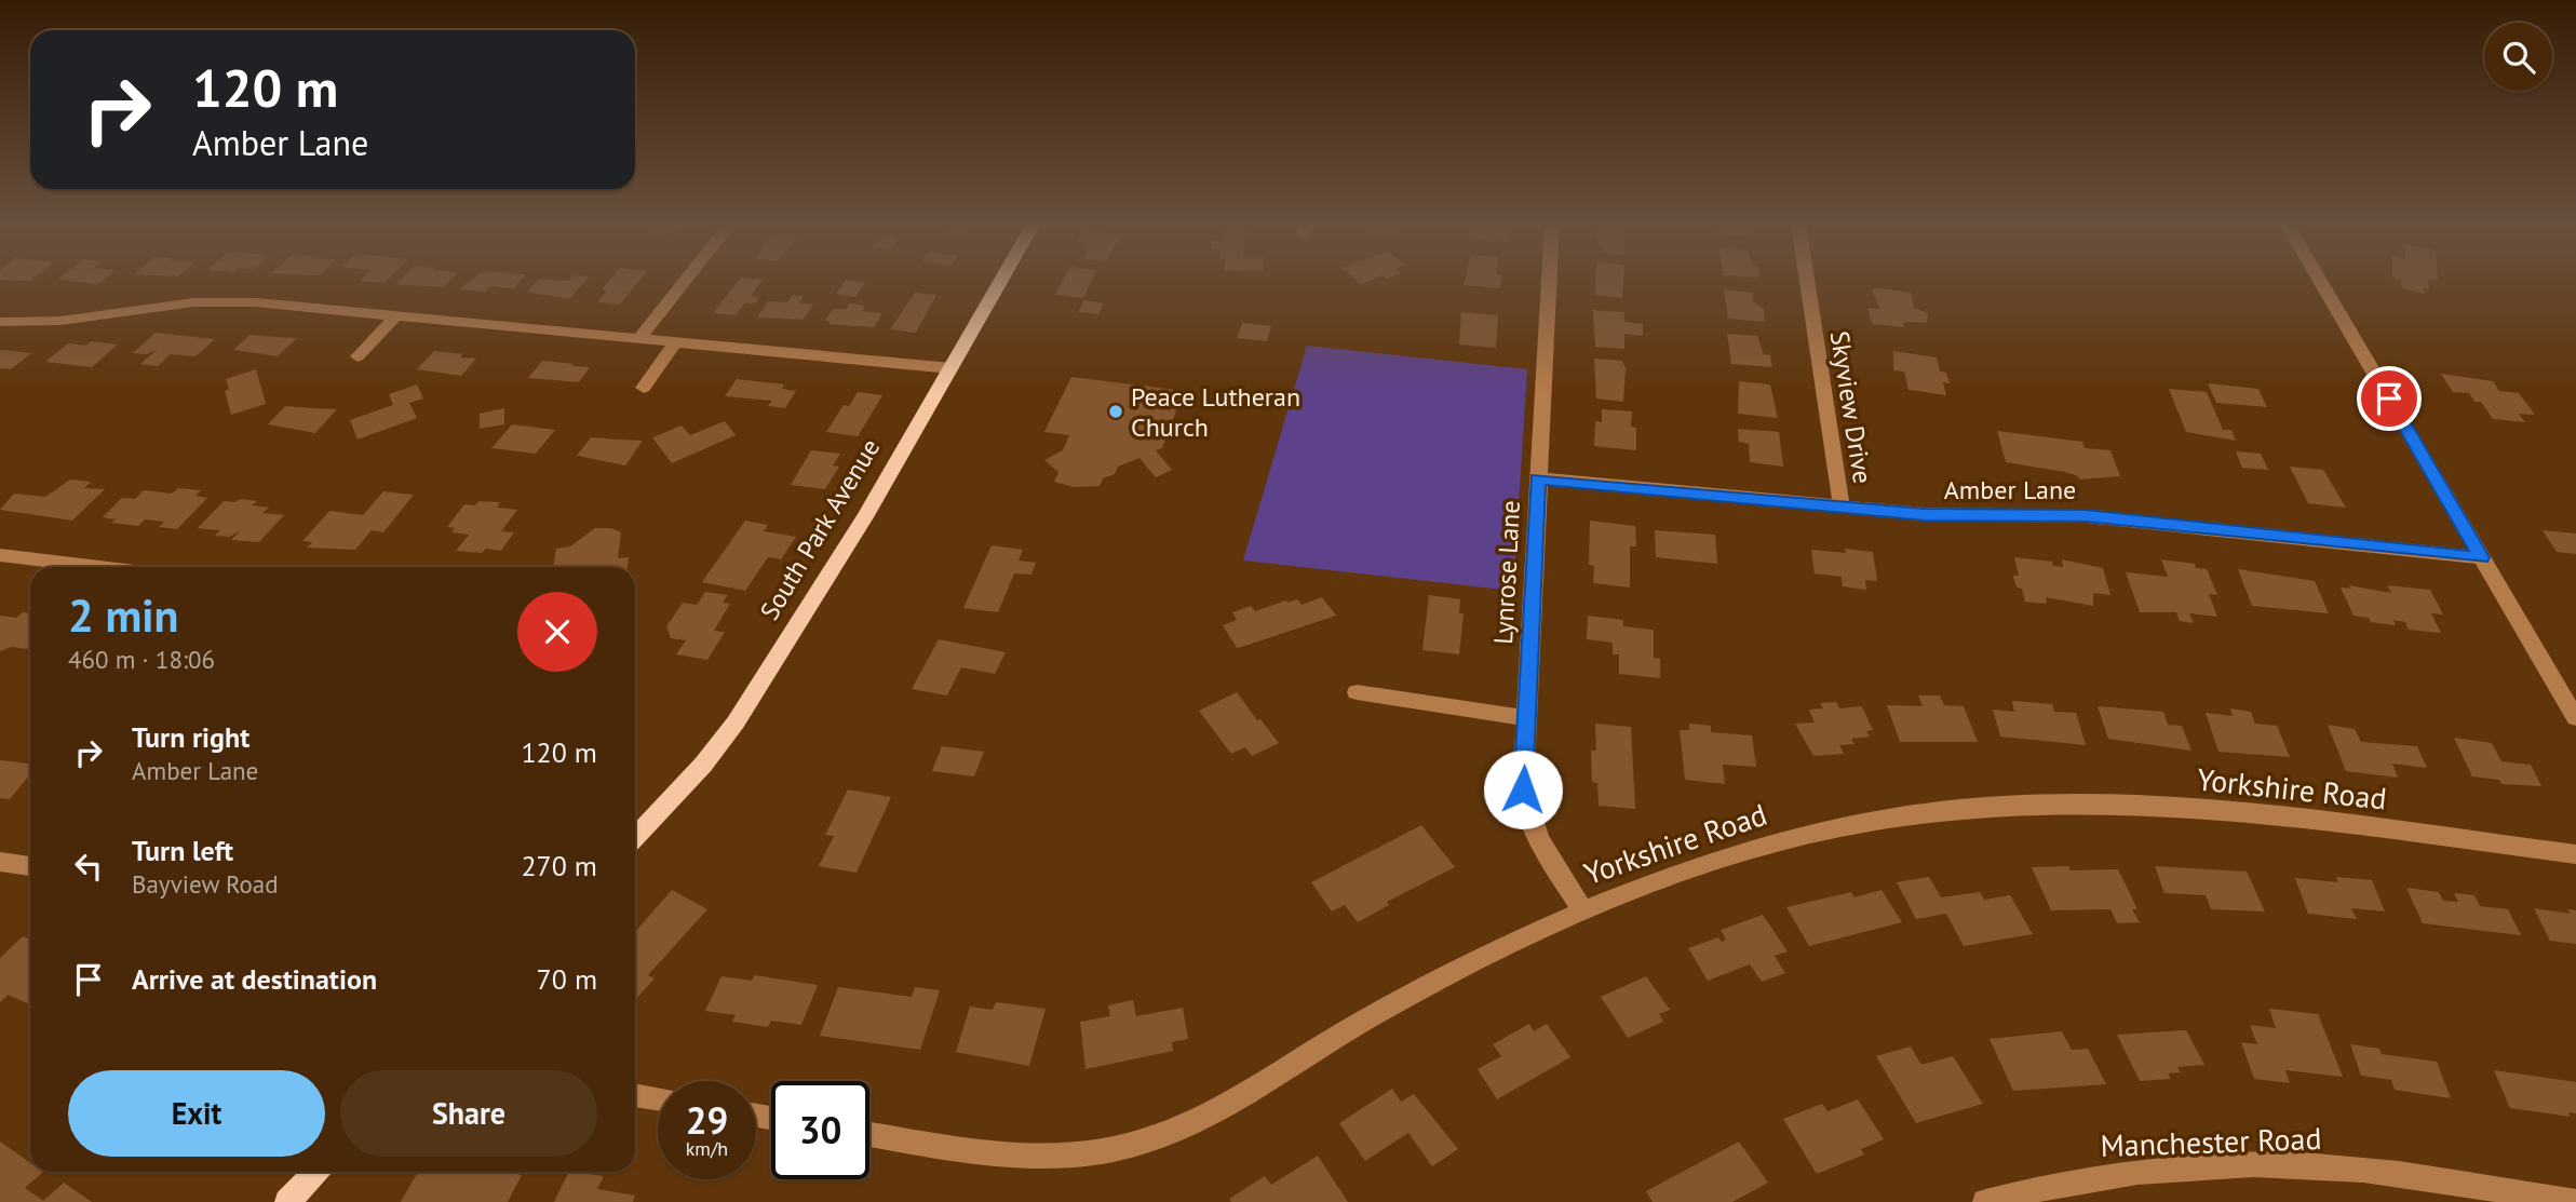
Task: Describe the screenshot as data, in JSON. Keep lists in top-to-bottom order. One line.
{"streets":{"main road":["South Park Avenue"],"street":["Skyview Drive","Amber Lane","Lynrose Lane","Yorkshire Road","Manchester Road"]},"crossings":[["Skyview Drive","Amber Lane"],["Amber Lane","Lynrose Lane"],["Lynrose Lane","Yorkshire Road"]],"places":["Peace Lutheran Church"],"page":{"turn":["120 m","Amber Lane"],"heading":["2 min","460 m · 18:06"],"list":[{"name":"Turn right","note":"Amber Lane","value":"120 m"},{"name":"Turn left","note":"Bayview Road","value":"270 m"},{"name":"Arrive at destination","value":"70 m"}],"buttons":["Exit","Share"],"speed":"29 km/h","limit":"30"}}
